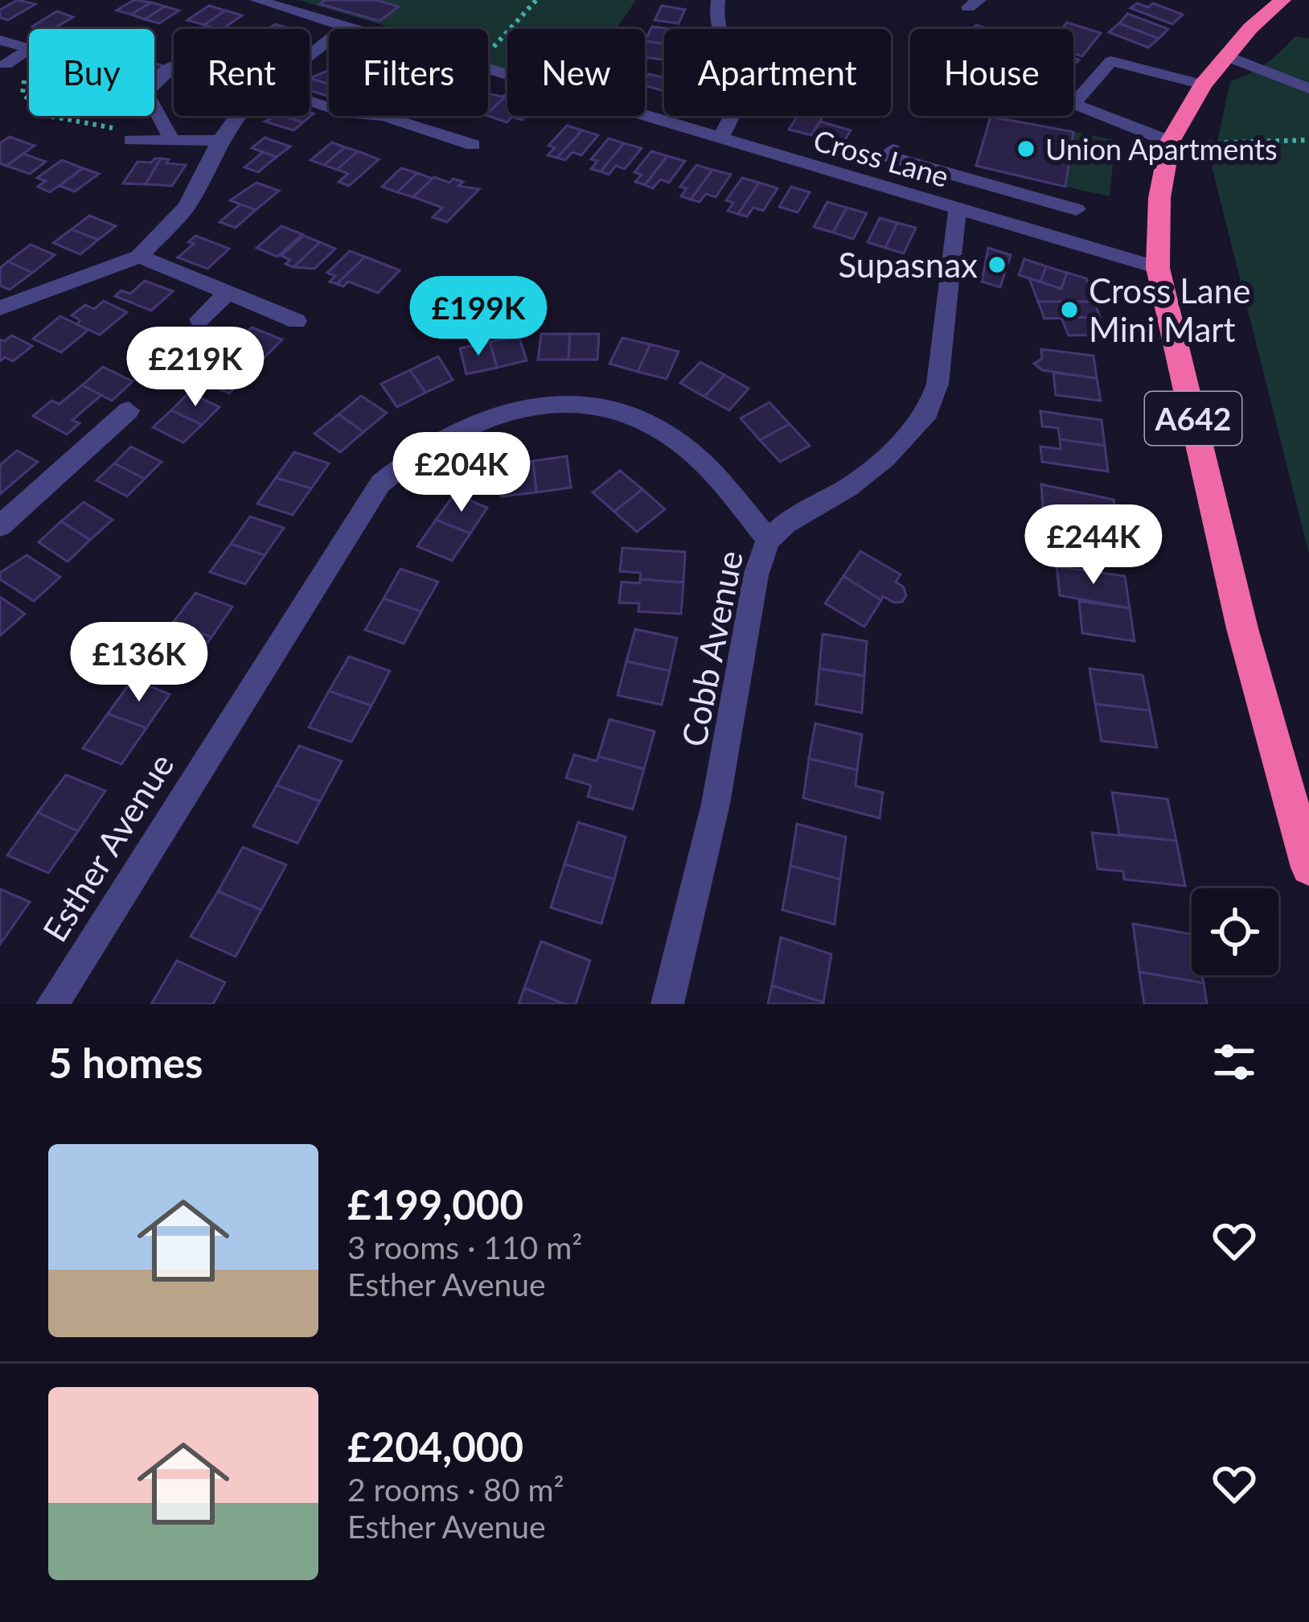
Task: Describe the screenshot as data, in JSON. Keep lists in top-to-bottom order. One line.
{"streets":{"highway":["A642"],"street":["Cross Lane","Cobb Avenue","Esther Avenue"]},"crossings":[["Cross Lane","A642"],["Cross Lane","Cobb Avenue"],["Cobb Avenue","Esther Avenue"]],"places":["Union Apartments","Supasnax","Cross Lane Mini Mart"],"page":{"chip":["Buy","Rent","Filters","New","Apartment","House"],"price":["£199K","£219K","£204K","£244K","£136K"],"heading":"5 homes","list":[{"name":"£199,000","note":"3 rooms · 110 m² · Esther Avenue"},{"name":"£204,000","note":"2 rooms · 80 m² · Esther Avenue"}]}}
